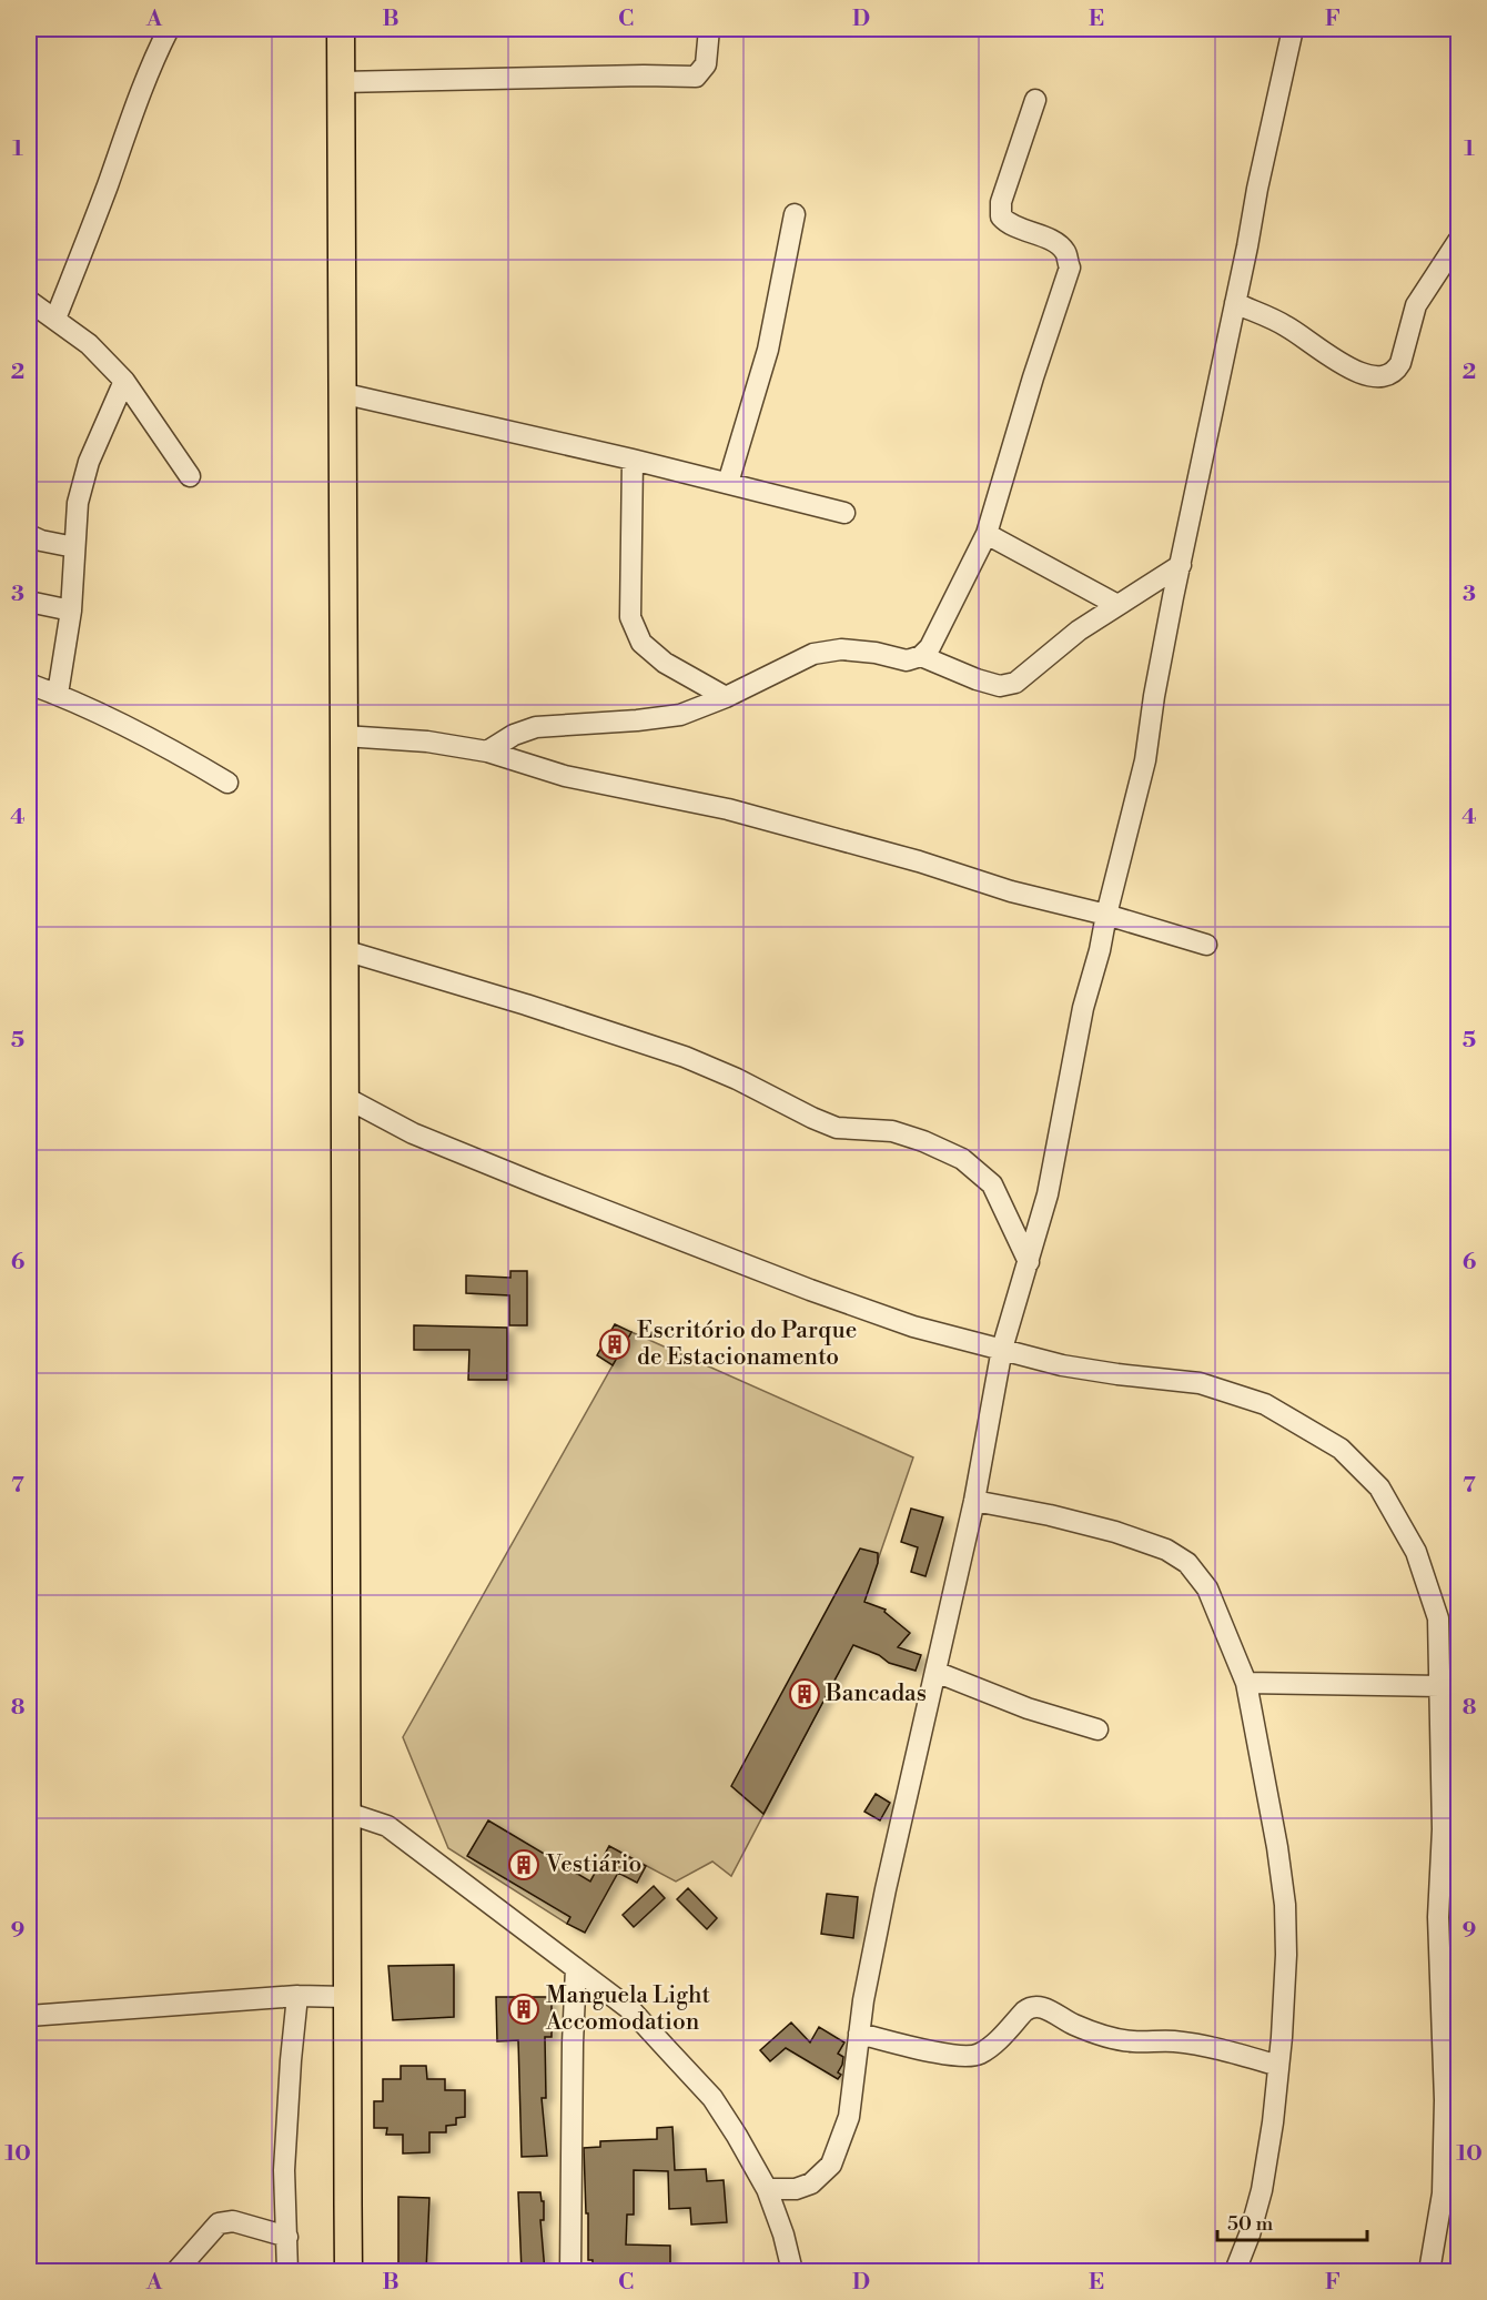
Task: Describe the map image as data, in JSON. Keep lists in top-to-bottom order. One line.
{"places":{"building":["Escritório do Parque de Estacionamento","Bancadas","Vestiário","Manguela Light Accomodation"]},"scale_bar":"50 m","grid":{"columns":["A","B","C","D","E","F"],"rows":["1","2","3","4","5","6","7","8","9","10"]}}
